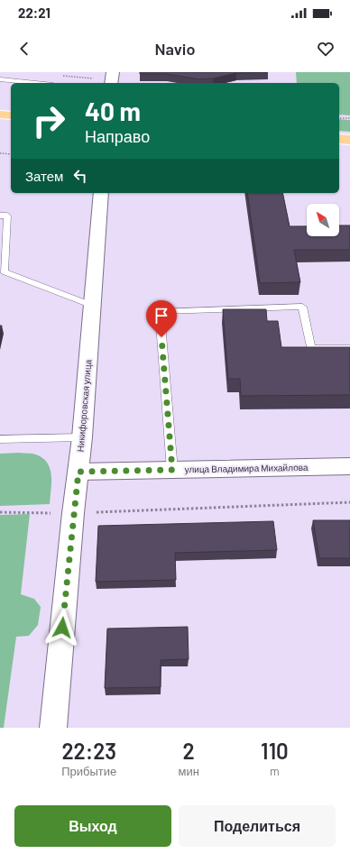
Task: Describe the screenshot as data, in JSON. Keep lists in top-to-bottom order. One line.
{"streets":{"main road":["Никифоровская улица","улица Владимира Михайлова"]},"crossings":[["Никифоровская улица","улица Владимира Михайлова"]],"north":"top left","page":{"status":"22:21","header":"Navio","turn":["40 m","Направо"],"then":"Затем","eta":["22:23","Прибытие","2","мин","110","m"],"buttons":["Выход","Поделиться"]}}
